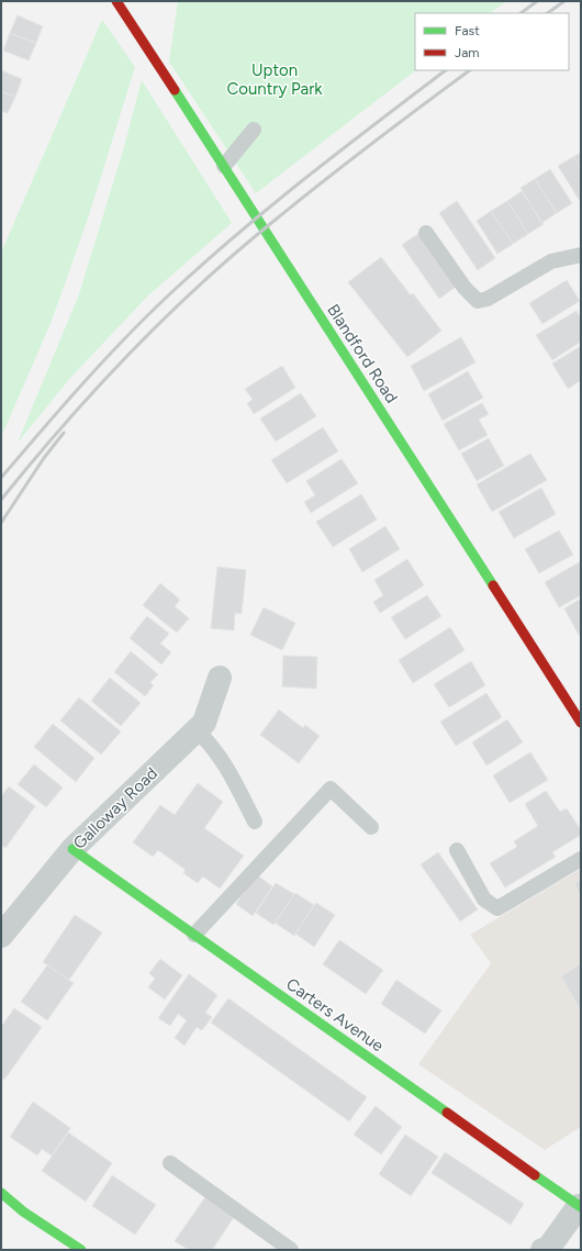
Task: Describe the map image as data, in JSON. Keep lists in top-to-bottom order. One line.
{"streets":{"main road":["Blandford Road","Carters Avenue"],"street":["Galloway Road"]},"crossings":[["Galloway Road","Carters Avenue"]],"parks":["Upton Country Park"],"legend":["Fast","Jam"]}
